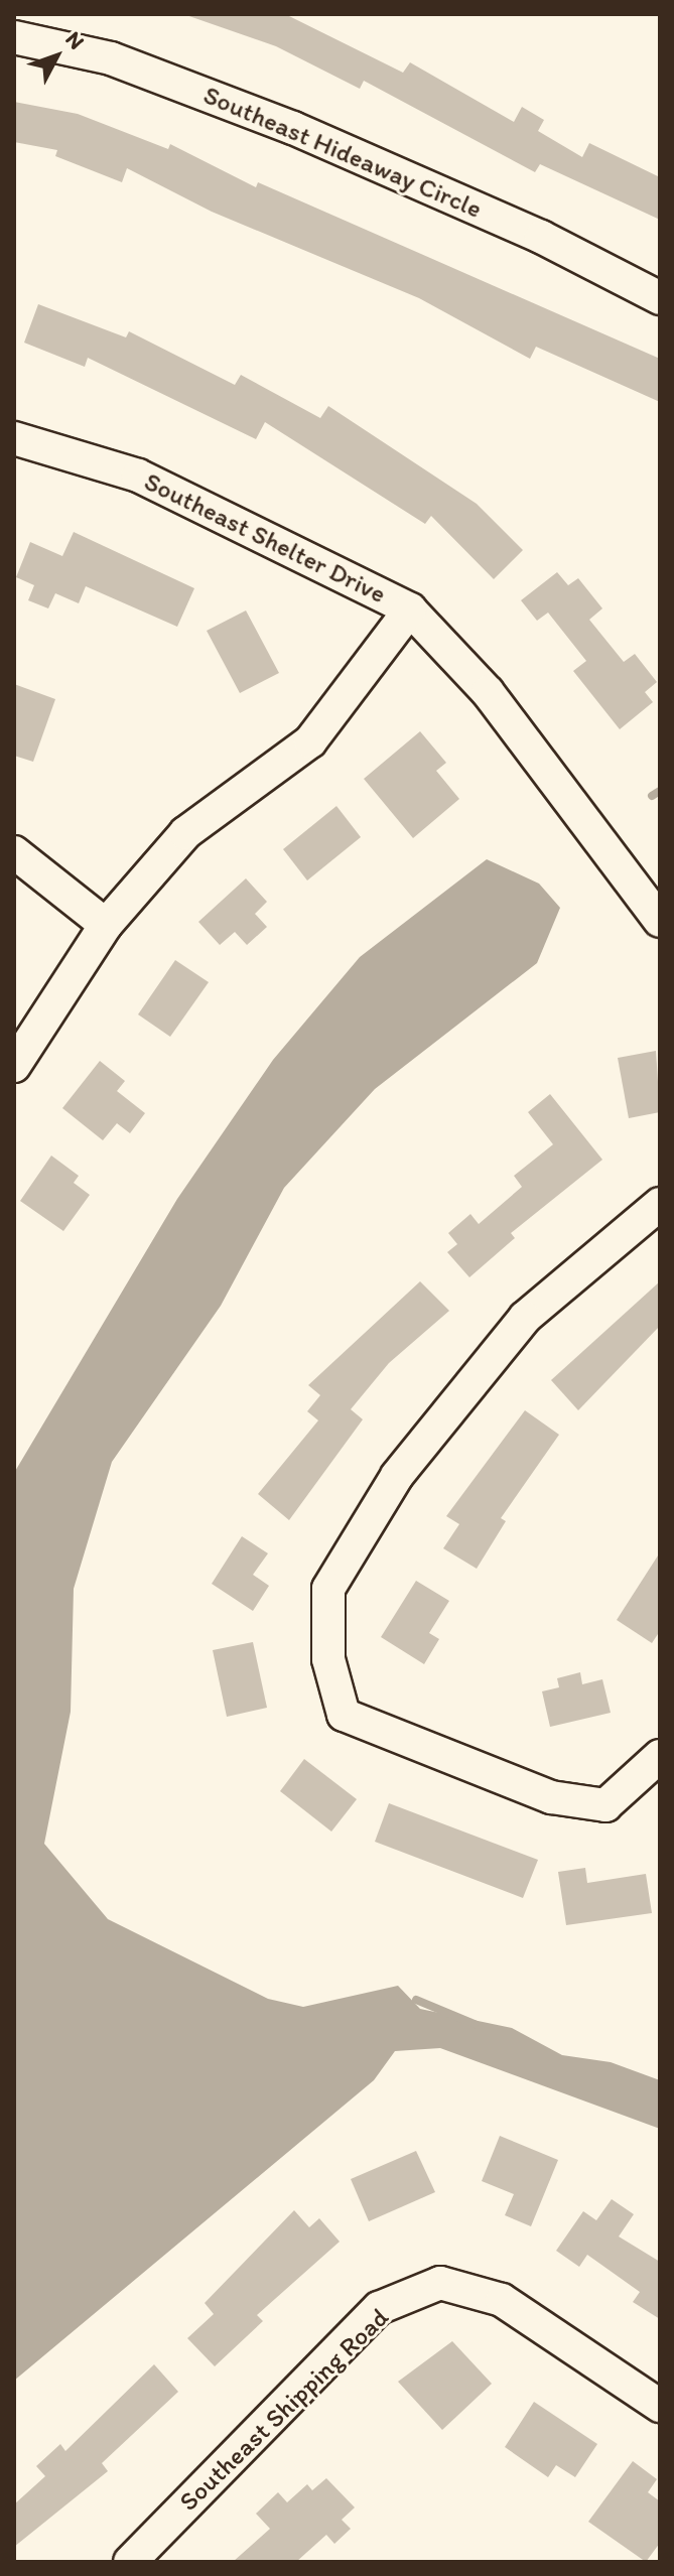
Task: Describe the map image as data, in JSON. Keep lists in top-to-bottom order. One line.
{"streets":{"street":["Southeast Hideaway Circle","Southeast Shelter Drive","Southeast Shipping Road"]},"north":"top right"}
